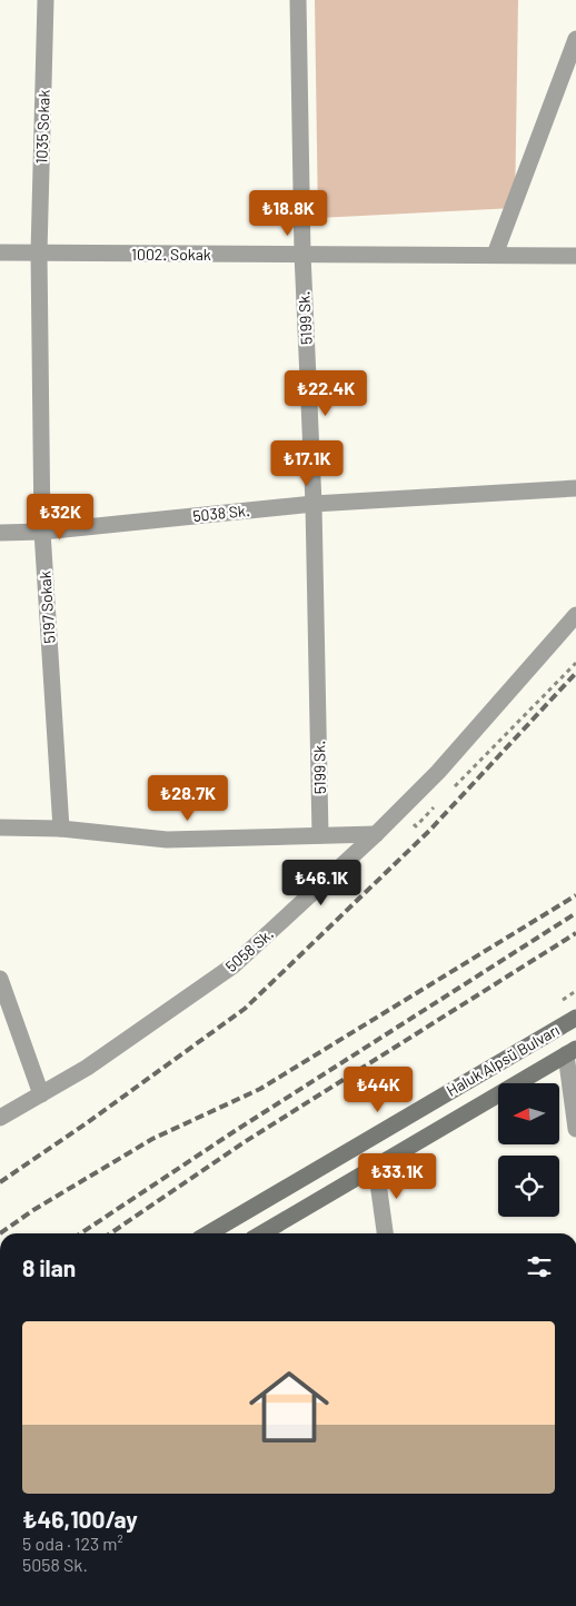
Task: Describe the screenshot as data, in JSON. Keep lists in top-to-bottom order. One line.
{"streets":{"main road":["Haluk Alpsü Bulvarı"],"street":["1035 Sokak","1002. Sokak","5199 Sk.","5038 Sk.","5197 Sokak","5058 Sk."]},"crossings":[["1035 Sokak","1002. Sokak"],["1035 Sokak","5197 Sokak"],["1002. Sokak","5199 Sk."],["1002. Sokak","5197 Sokak"],["5199 Sk.","5038 Sk."],["5038 Sk.","5197 Sokak"]],"north":"left","page":{"price":["₺18.8K","₺22.4K","₺17.1K","₺32K","₺28.7K","₺46.1K","₺44K","₺33.1K"],"heading":"8 ilan","list":[{"name":"₺46,100/ay","note":"5 oda · 123 m² · 5058 Sk."}]}}
